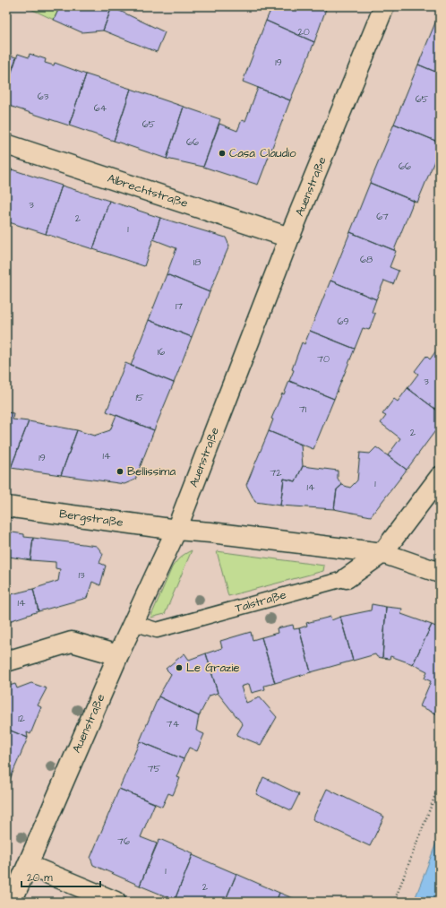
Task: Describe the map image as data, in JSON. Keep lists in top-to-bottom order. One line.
{"streets":{"street":["Auenstraße","Albrechtstraße","Bergstraße","Talstraße"]},"crossings":[["Auenstraße","Albrechtstraße"],["Auenstraße","Bergstraße"],["Auenstraße","Talstraße"]],"places":["Casa Claudio","Bellissima","Le Grazie"],"house_numbers":["20","19","63","65","64","65","66","66","3","67","2","1","68","18","17","69","16","70","3","15","71","2","14","19","72","1","14","13","14","12","74","75","76","1","2"],"scale_bar":"20 m"}
